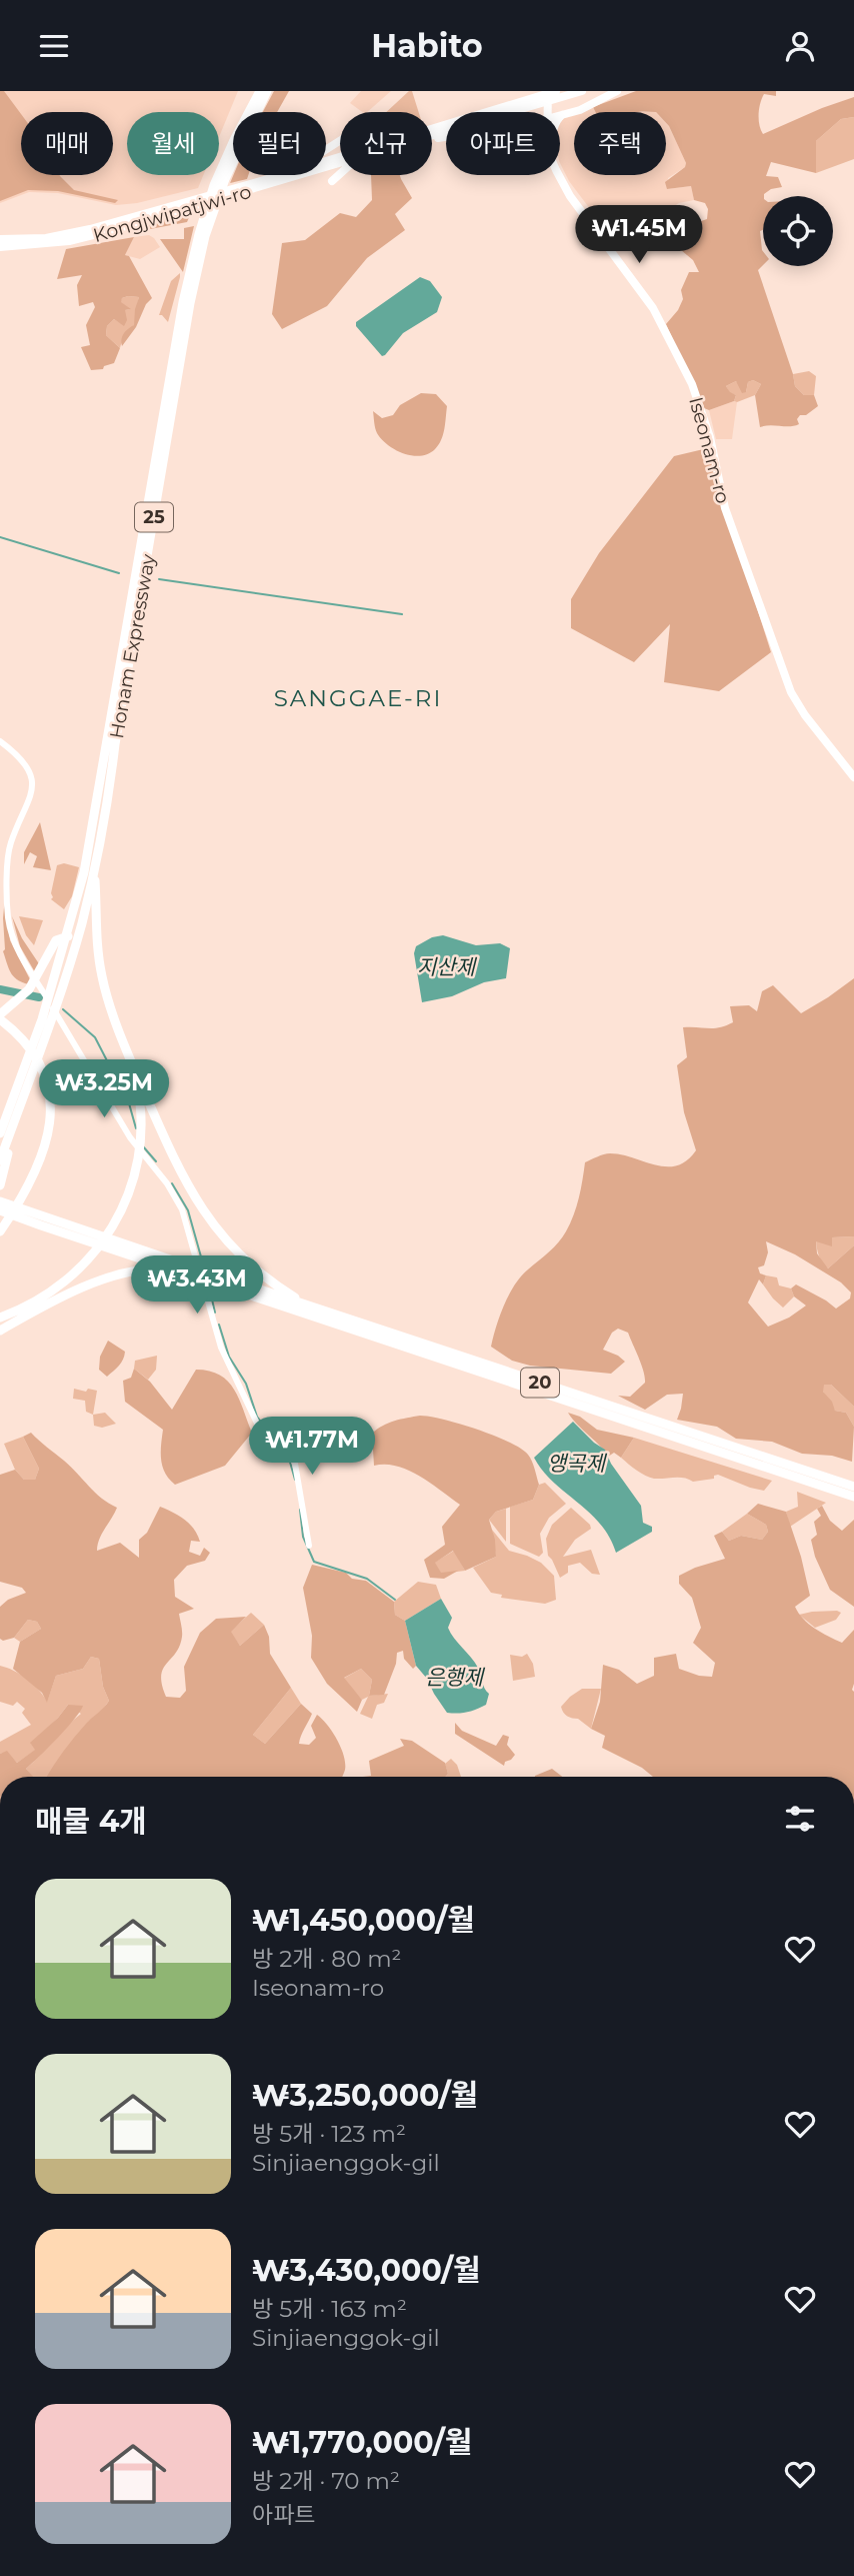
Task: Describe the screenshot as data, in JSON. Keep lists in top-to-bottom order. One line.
{"streets":{"highway":["25","Honam Expressway","20"],"main road":["Kongjwipatjwi-ro","Iseonam-ro"]},"districts":["SANGGAE-RI"],"water":["지산제","앵곡제","은행제"],"page":{"header":"Habito","chip":["매매","월세","필터","신규","아파트","주택"],"price":["₩1.45M","₩3.25M","₩3.43M","₩1.77M"],"heading":"매물 4개","list":[{"name":"₩1,450,000/월","note":"방 2개 · 80 m² · Iseonam-ro"},{"name":"₩3,250,000/월","note":"방 5개 · 123 m² · Sinjiaenggok-gil"},{"name":"₩3,430,000/월","note":"방 5개 · 163 m² · Sinjiaenggok-gil"},{"name":"₩1,770,000/월","note":"방 2개 · 70 m² · 아파트"}]}}
